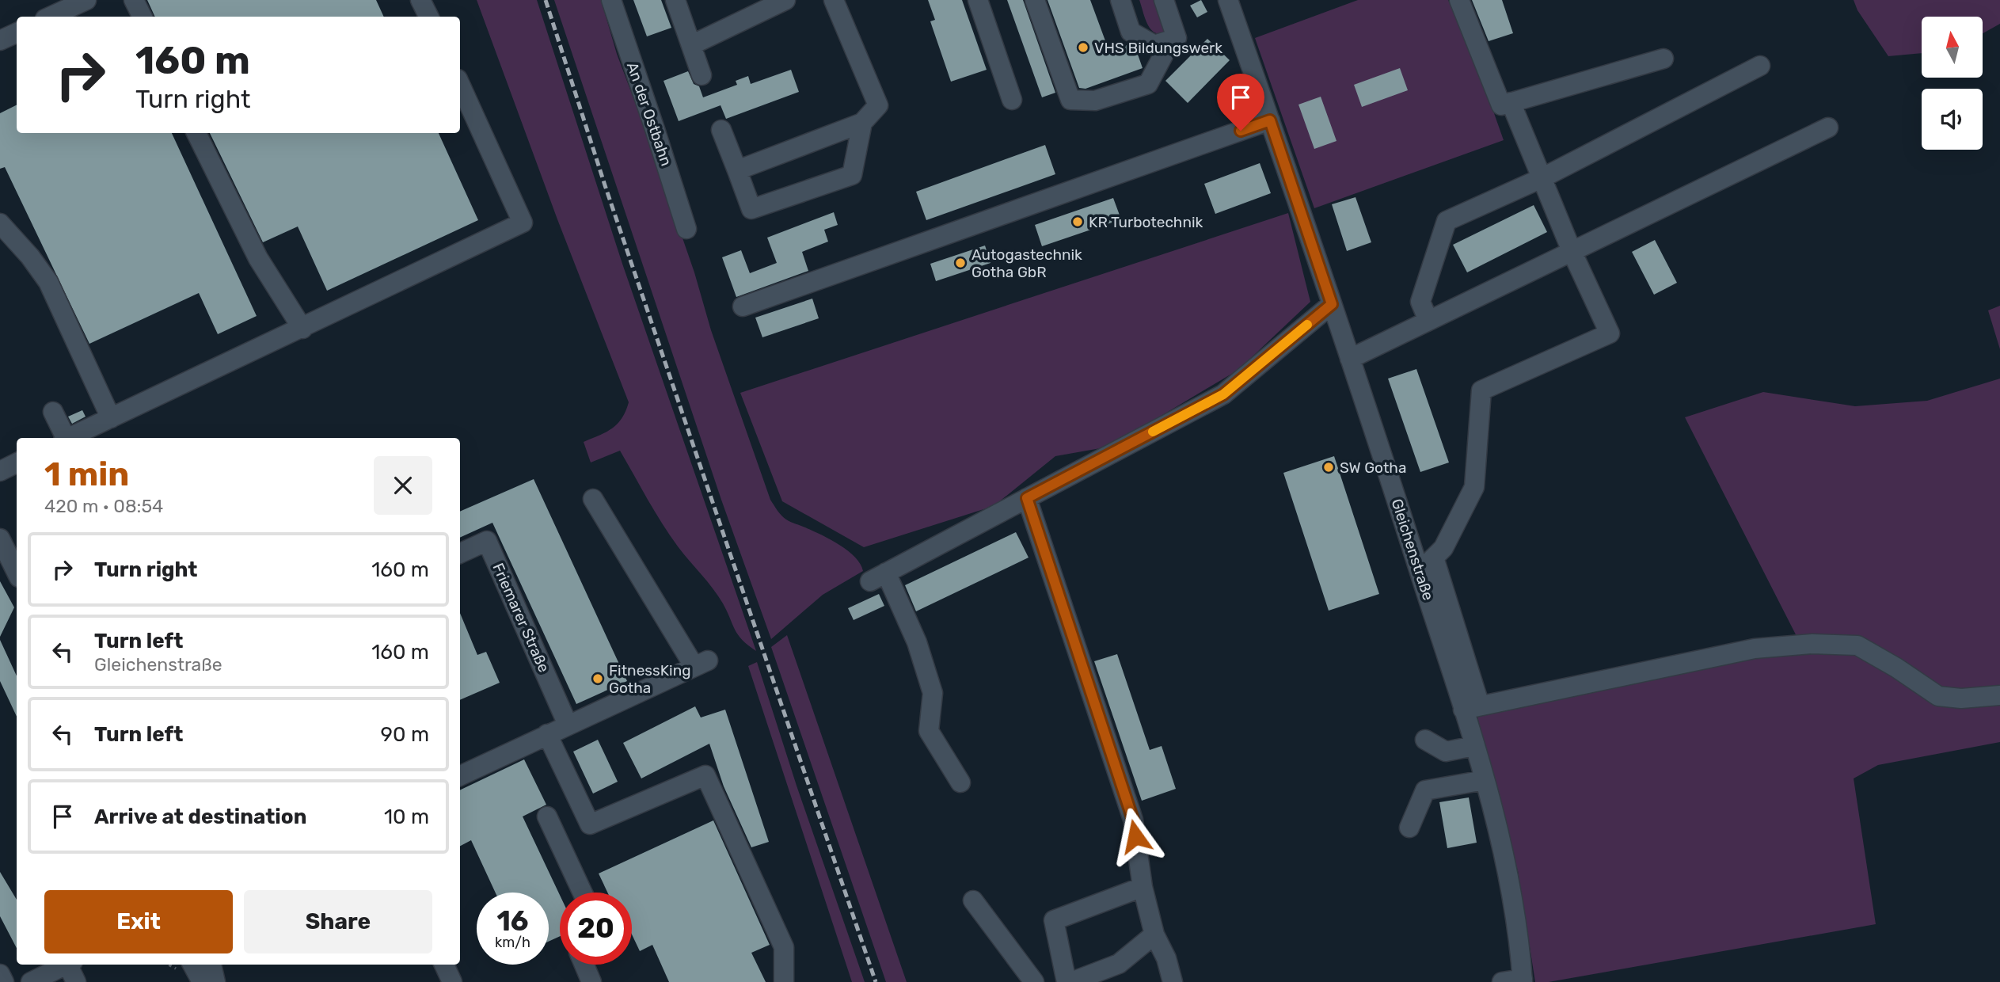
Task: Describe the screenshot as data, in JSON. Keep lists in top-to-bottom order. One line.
{"streets":{"street":["An der Ostbahn","Gleichenstraße","Friemarer Straße"]},"places":["VHS Bildungswerk","KR Turbotechnik","Autogastechnik Gotha GbR","SW Gotha","FitnessKing Gotha"],"north":"top","page":{"turn":["160 m","Turn right"],"heading":["1 min","420 m · 08:54"],"list":[{"name":"Turn right","value":"160 m"},{"name":"Turn left","note":"Gleichenstraße","value":"160 m"},{"name":"Turn left","value":"90 m"},{"name":"Arrive at destination","value":"10 m"}],"buttons":["Exit","Share"],"speed":"16 km/h","limit":"20"}}
